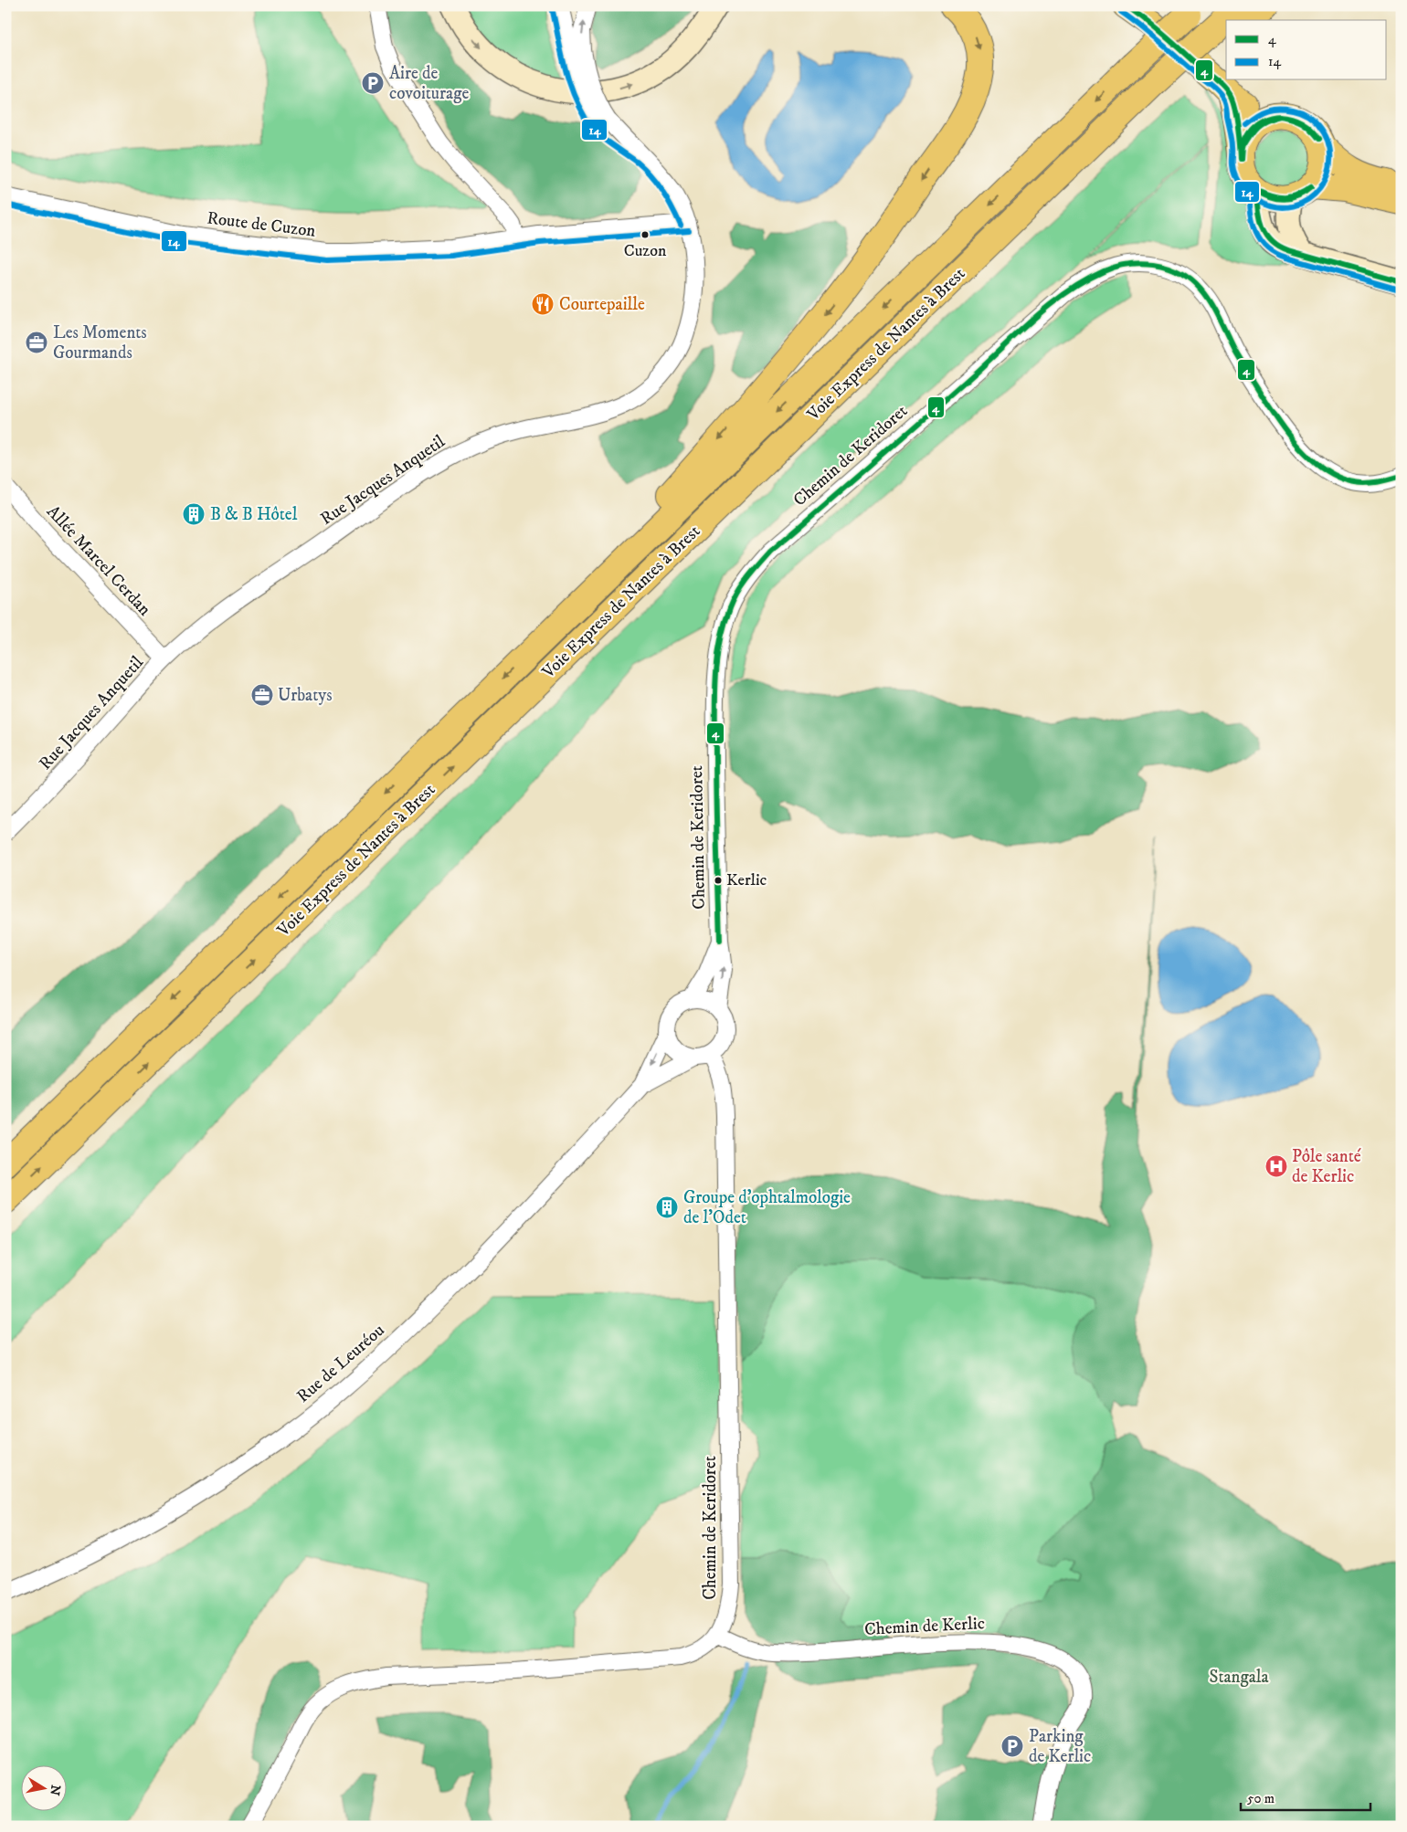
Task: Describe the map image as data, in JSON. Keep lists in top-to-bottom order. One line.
{"streets":{"main road":["Voie Express de Nantes à Brest"],"street":["Route de Cuzon","Chemin de Keridoret","Rue Jacques Anquetil","Allée Marcel Cerdan","Rue de Leuréou","Chemin de Kerlic"]},"crossings":[["Route de Cuzon","Rue Jacques Anquetil"],["Chemin de Keridoret","Rue de Leuréou"],["Chemin de Keridoret","Chemin de Kerlic"],["Rue Jacques Anquetil","Allée Marcel Cerdan"]],"parks":["Stangala"],"places":{"parking":["Aire de covoiturage","Parking de Kerlic"],"other":["Cuzon","Kerlic"],"restaurant":["Courtepaille"],"office":["Les Moments Gourmands","Urbatys"],"building":["B & B Hôtel","Groupe d'ophtalmologie de l'Odet"],"hospital":["Pôle santé de Kerlic"]},"lines":["transit line 4","transit line 14"],"legend":["4","14"],"scale_bar":"50 m","north":"right"}
